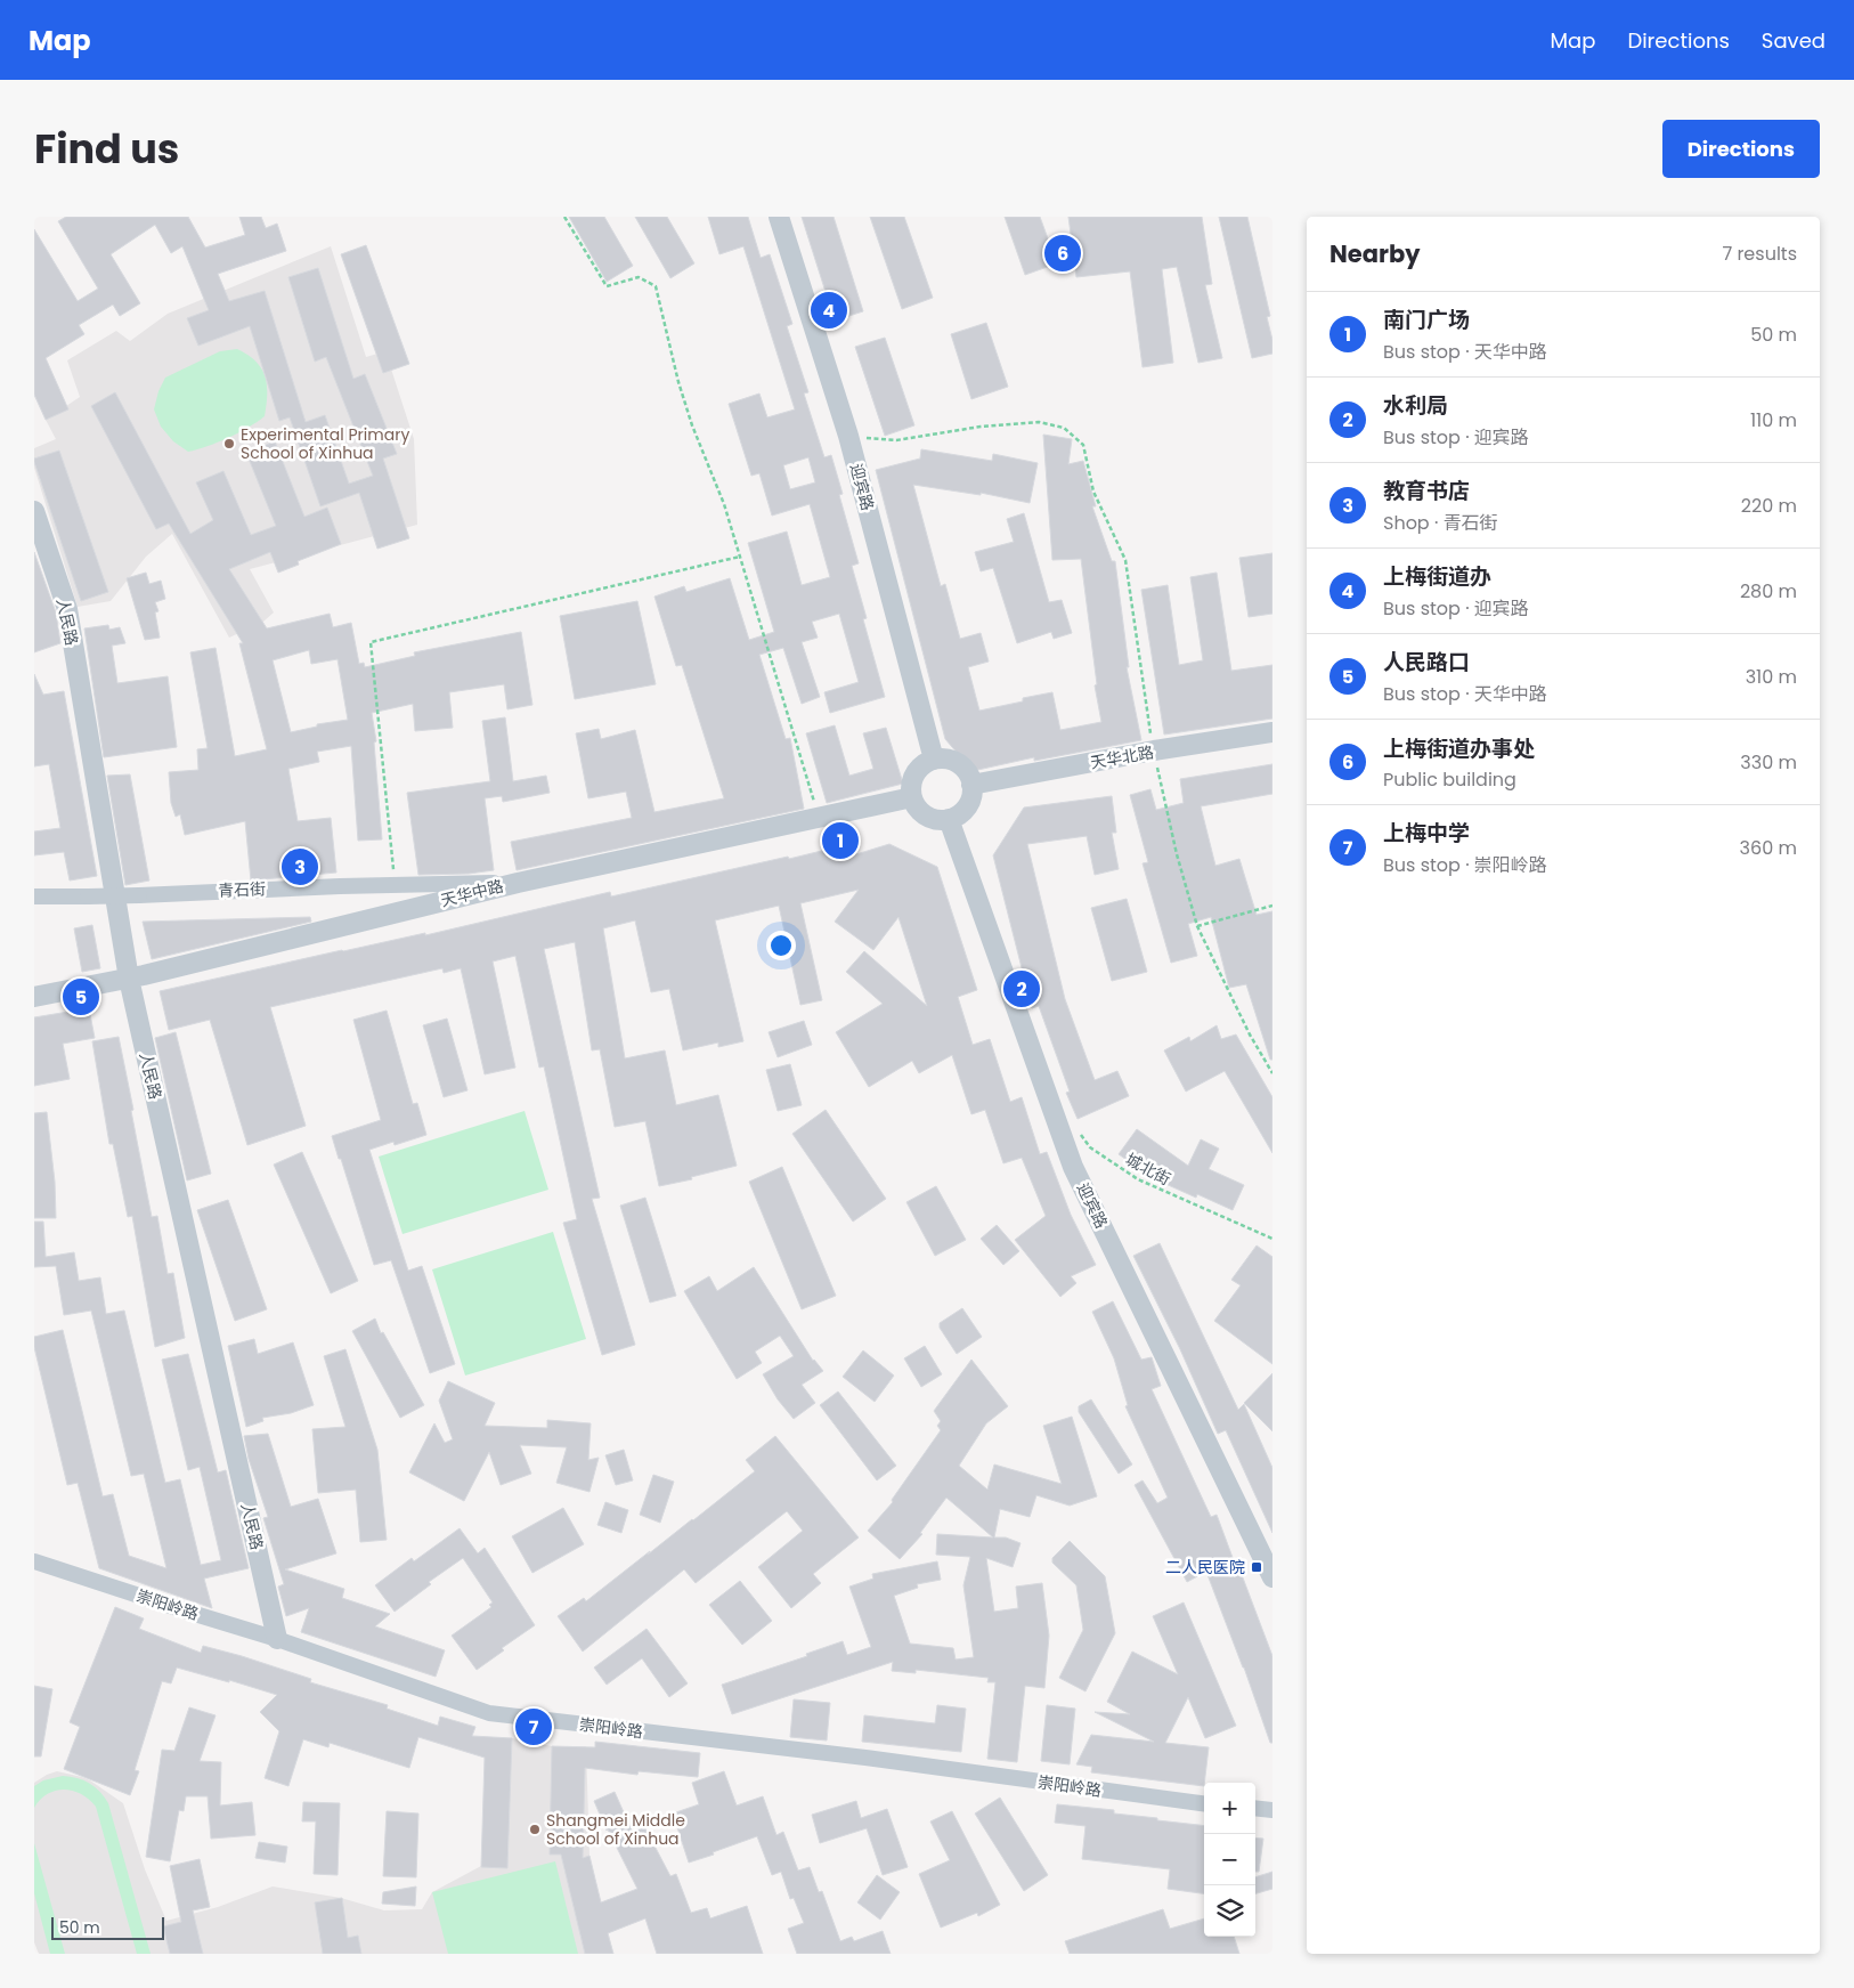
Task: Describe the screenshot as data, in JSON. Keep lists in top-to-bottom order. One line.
{"streets":{"street":["迎宾路","人民路","天华北路","青石街","天华中路","崇阳岭路"],"path":["城北街"]},"crossings":[["迎宾路","天华北路"],["迎宾路","天华中路"],["人民路","天华中路"],["人民路","崇阳岭路"],["天华北路","天华中路"],["青石街","天华中路"]],"places":{"other":["Experimental Primary School of Xinhua","Shangmei Middle School of Xinhua"],"transit":["二人民医院"]},"scale_bar":"50 m","page":{"header":"Map","nav":["Map","Directions","Saved"],"title":"Find us","buttons":"Directions","heading":["Nearby","7 results"],"pins":["6","4","1","3","2","5","7"],"list":[{"mark":"1","name":"南门广场","note":"Bus stop · 天华中路","value":"50 m"},{"mark":"2","name":"水利局","note":"Bus stop · 迎宾路","value":"110 m"},{"mark":"3","name":"教育书店","note":"Shop · 青石街","value":"220 m"},{"mark":"4","name":"上梅街道办","note":"Bus stop · 迎宾路","value":"280 m"},{"mark":"5","name":"人民路口","note":"Bus stop · 天华中路","value":"310 m"},{"mark":"6","name":"上梅街道办事处","note":"Public building","value":"330 m"},{"mark":"7","name":"上梅中学","note":"Bus stop · 崇阳岭路","value":"360 m"}],"map_buttons":["+","−"],"scale":"50 m"}}
